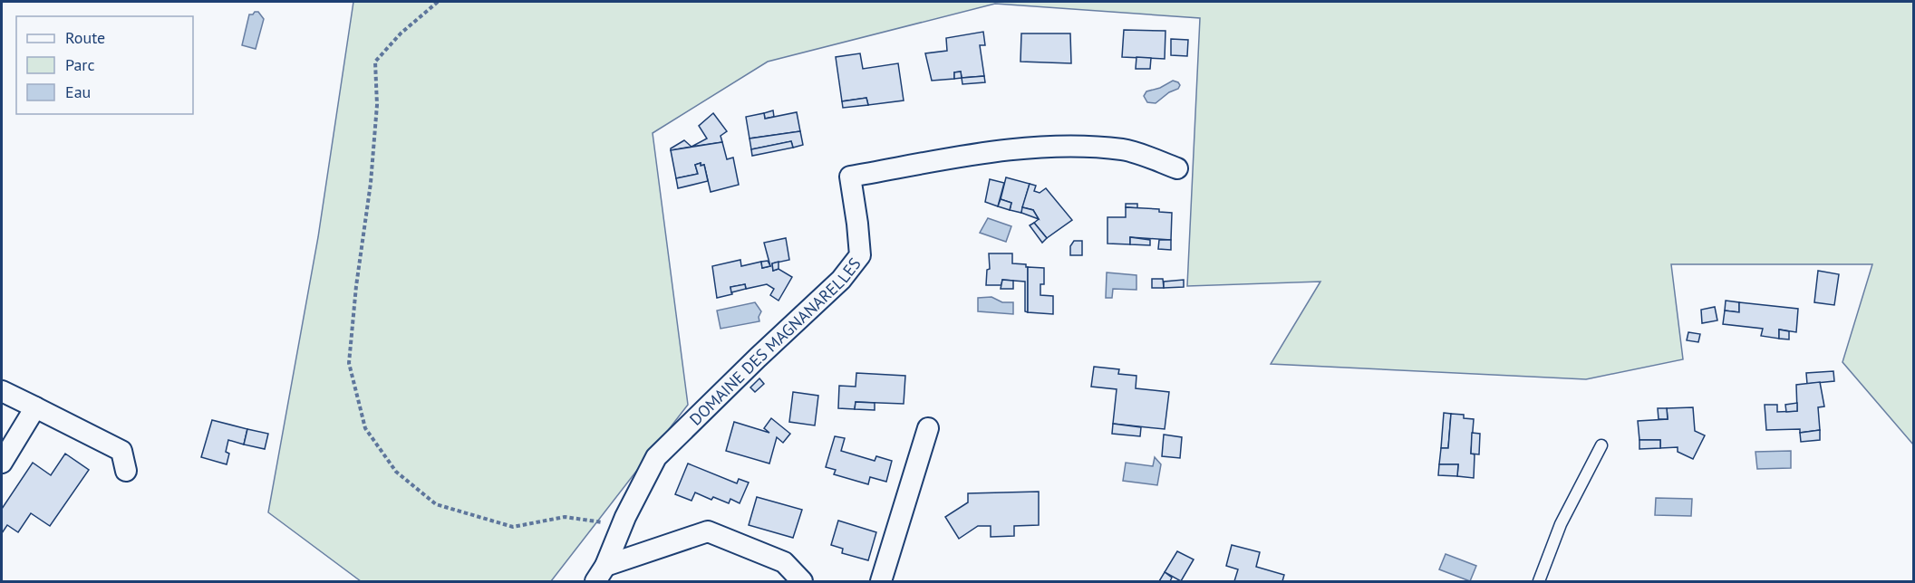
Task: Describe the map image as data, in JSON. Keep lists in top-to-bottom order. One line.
{"streets":{"street":["DOMAINE DES MAGNANARELLES"]},"legend":["Route","Parc","Eau"]}
